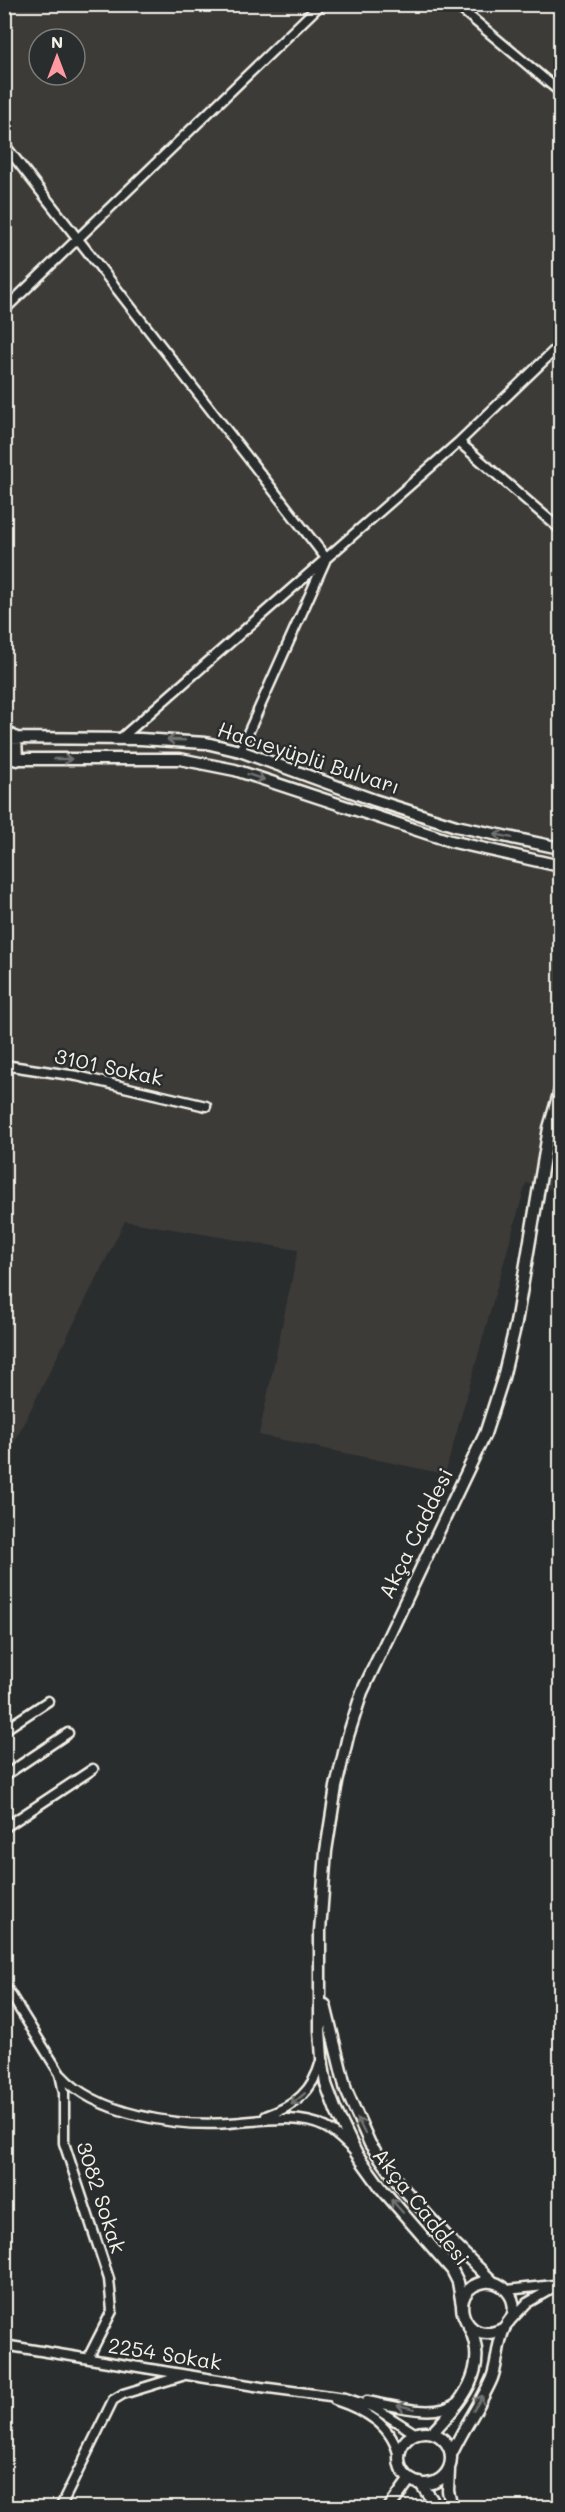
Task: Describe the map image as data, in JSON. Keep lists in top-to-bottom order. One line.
{"streets":{"street":["Hacıeyüplü Bulvarı","3101 Sokak","Akça Caddesi","3082 Sokak","2254 Sokak"]},"crossings":[["Akça Caddesi","2254 Sokak"],["3082 Sokak","2254 Sokak"]],"north":"top"}
